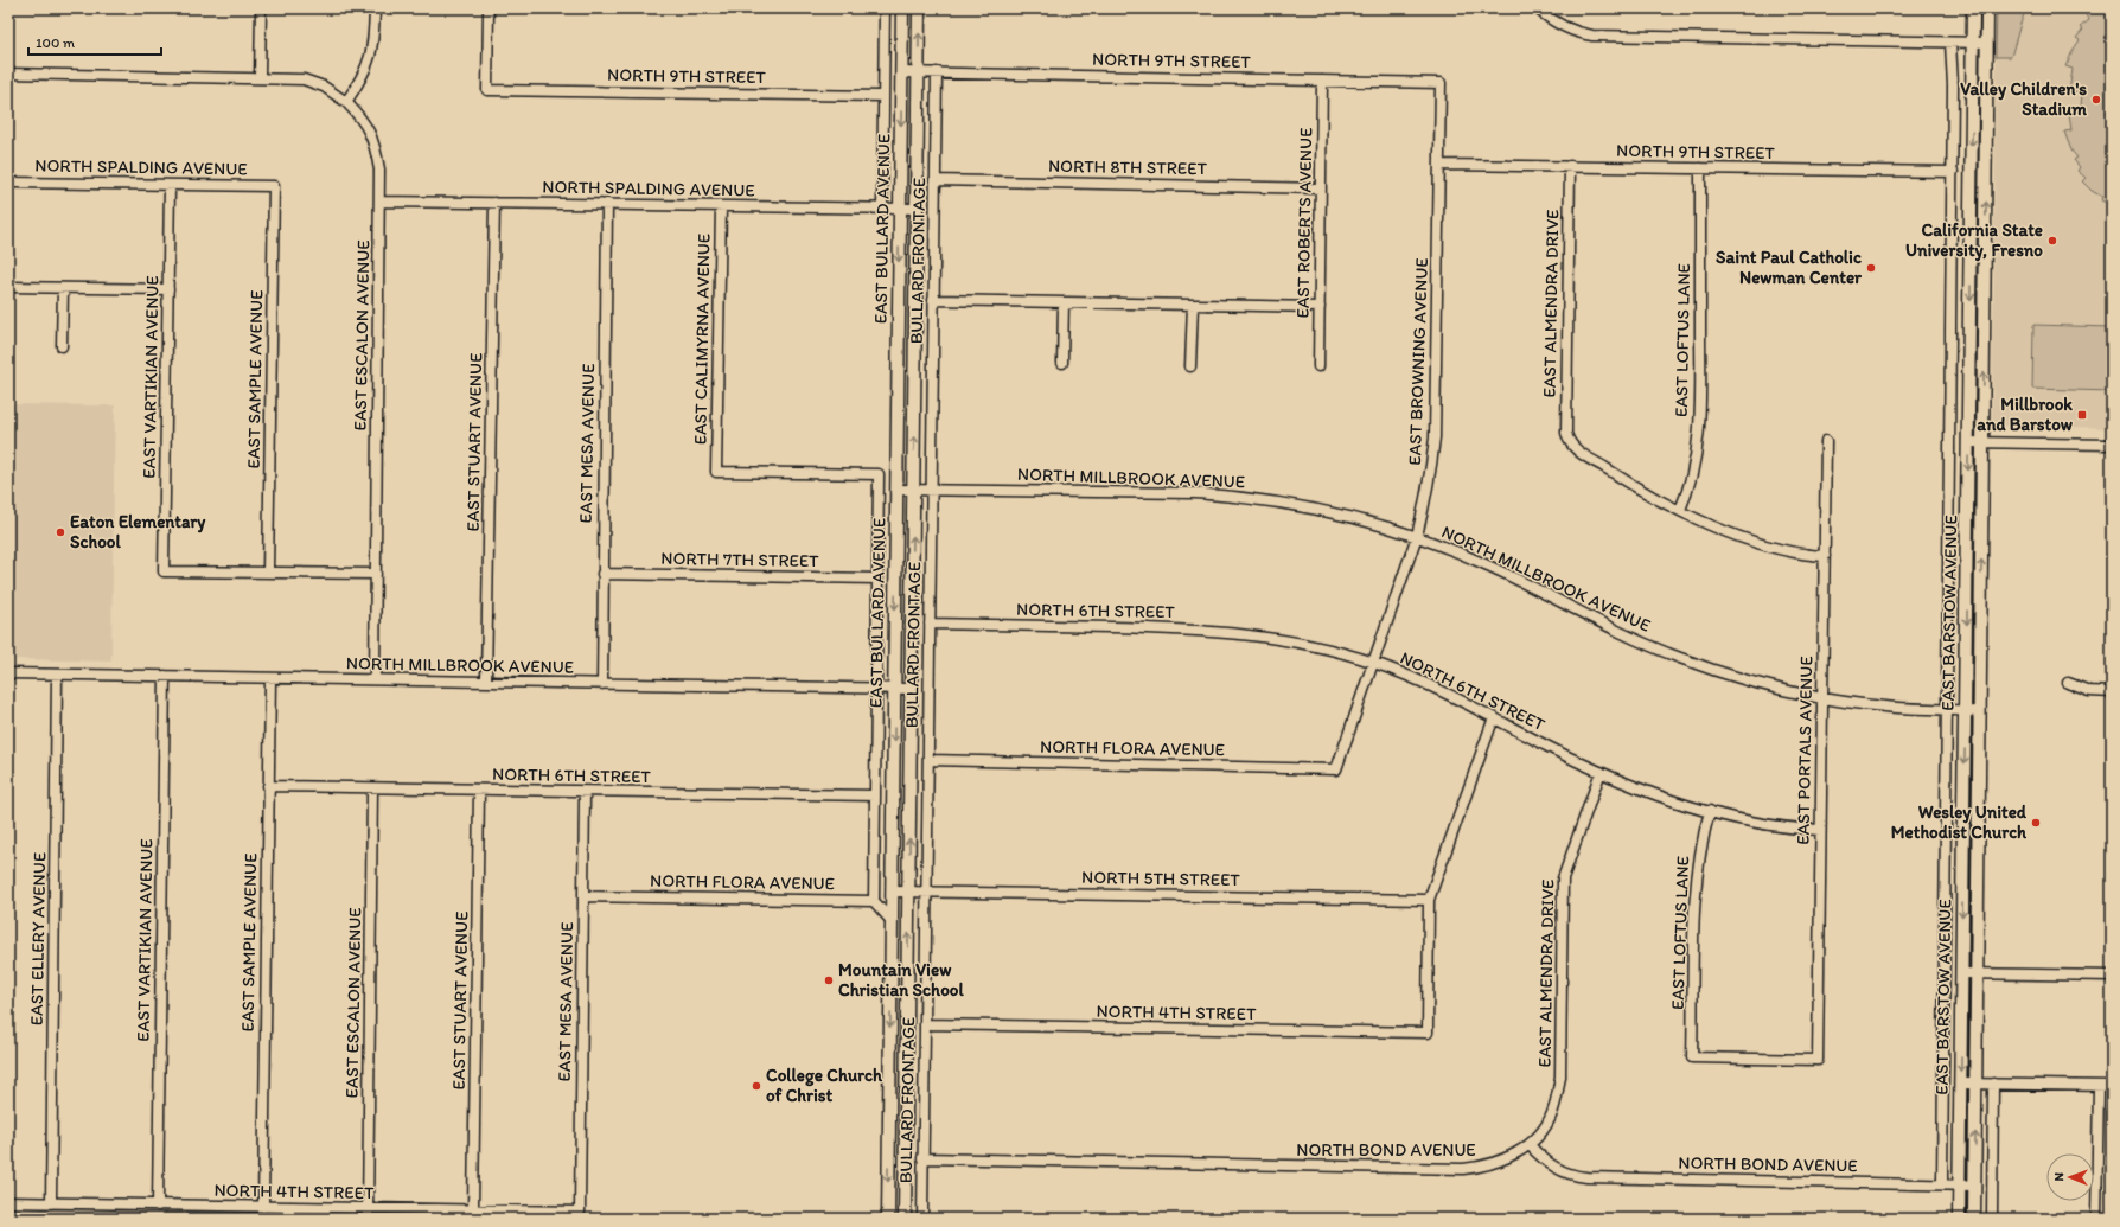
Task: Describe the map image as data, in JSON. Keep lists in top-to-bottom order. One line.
{"streets":{"main road":["EAST BULLARD AVENUE","EAST BARSTOW AVENUE"],"street":["NORTH 9TH STREET","NORTH SPALDING AVENUE","NORTH 8TH STREET","EAST ROBERTS AVENUE","BULLARD FRONTAGE","EAST ALMENDRA DRIVE","EAST ESCALON AVENUE","EAST CALIMYRNA AVENUE","EAST LOFTUS LANE","EAST BROWNING AVENUE","EAST VARTIKIAN AVENUE","EAST SAMPLE AVENUE","EAST STUART AVENUE","EAST MESA AVENUE","NORTH MILLBROOK AVENUE","NORTH 7TH STREET","NORTH 6TH STREET","NORTH FLORA AVENUE","EAST PORTALS AVENUE","NORTH 5TH STREET","EAST ELLERY AVENUE","NORTH 4TH STREET","NORTH BOND AVENUE"]},"crossings":[["NORTH 9TH STREET","EAST ROBERTS AVENUE"],["NORTH 9TH STREET","EAST BULLARD AVENUE"],["NORTH 9TH STREET","BULLARD FRONTAGE"],["NORTH 9TH STREET","EAST ALMENDRA DRIVE"],["NORTH 9TH STREET","EAST LOFTUS LANE"],["NORTH 9TH STREET","EAST BROWNING AVENUE"],["NORTH SPALDING AVENUE","EAST BULLARD AVENUE"],["NORTH SPALDING AVENUE","EAST ESCALON AVENUE"],["NORTH SPALDING AVENUE","EAST CALIMYRNA AVENUE"],["NORTH SPALDING AVENUE","EAST VARTIKIAN AVENUE"],["NORTH SPALDING AVENUE","EAST SAMPLE AVENUE"],["NORTH SPALDING AVENUE","EAST STUART AVENUE"],["NORTH SPALDING AVENUE","EAST MESA AVENUE"],["NORTH 8TH STREET","EAST ROBERTS AVENUE"],["NORTH 8TH STREET","BULLARD FRONTAGE"],["EAST BULLARD AVENUE","NORTH MILLBROOK AVENUE"],["EAST BULLARD AVENUE","NORTH 5TH STREET"],["BULLARD FRONTAGE","NORTH MILLBROOK AVENUE"],["BULLARD FRONTAGE","NORTH 6TH STREET"],["BULLARD FRONTAGE","NORTH FLORA AVENUE"],["BULLARD FRONTAGE","NORTH 5TH STREET"],["BULLARD FRONTAGE","NORTH 4TH STREET"],["BULLARD FRONTAGE","NORTH BOND AVENUE"],["EAST ALMENDRA DRIVE","EAST LOFTUS LANE"],["EAST ALMENDRA DRIVE","NORTH 6TH STREET"],["EAST ALMENDRA DRIVE","NORTH BOND AVENUE"],["EAST ESCALON AVENUE","NORTH MILLBROOK AVENUE"],["EAST ESCALON AVENUE","NORTH 6TH STREET"],["EAST ESCALON AVENUE","NORTH 4TH STREET"],["EAST CALIMYRNA AVENUE","NORTH 7TH STREET"],["EAST LOFTUS LANE","NORTH 6TH STREET"],["EAST LOFTUS LANE","EAST PORTALS AVENUE"],["EAST BROWNING AVENUE","NORTH MILLBROOK AVENUE"],["EAST BROWNING AVENUE","NORTH 6TH STREET"],["EAST BROWNING AVENUE","NORTH FLORA AVENUE"],["EAST VARTIKIAN AVENUE","EAST SAMPLE AVENUE"],["EAST VARTIKIAN AVENUE","NORTH MILLBROOK AVENUE"],["EAST VARTIKIAN AVENUE","NORTH 4TH STREET"],["EAST SAMPLE AVENUE","NORTH MILLBROOK AVENUE"],["EAST SAMPLE AVENUE","NORTH 6TH STREET"],["EAST SAMPLE AVENUE","NORTH 4TH STREET"],["EAST STUART AVENUE","NORTH MILLBROOK AVENUE"],["EAST STUART AVENUE","NORTH 6TH STREET"],["EAST STUART AVENUE","NORTH 4TH STREET"],["EAST MESA AVENUE","NORTH MILLBROOK AVENUE"],["EAST MESA AVENUE","NORTH 7TH STREET"],["EAST MESA AVENUE","NORTH 6TH STREET"],["EAST MESA AVENUE","NORTH FLORA AVENUE"],["EAST MESA AVENUE","NORTH 4TH STREET"],["NORTH MILLBROOK AVENUE","EAST BARSTOW AVENUE"],["NORTH MILLBROOK AVENUE","EAST PORTALS AVENUE"],["NORTH MILLBROOK AVENUE","EAST ELLERY AVENUE"],["NORTH 6TH STREET","EAST PORTALS AVENUE"],["EAST BARSTOW AVENUE","NORTH BOND AVENUE"],["NORTH 5TH STREET","NORTH 4TH STREET"],["EAST ELLERY AVENUE","NORTH 4TH STREET"]],"places":{"other":["Valley Children's Stadium","California State University, Fresno","Saint Paul Catholic Newman Center","Eaton Elementary School","Wesley United Methodist Church","Mountain View Christian School","College Church of Christ"],"transit":["Millbrook and Barstow"]},"scale_bar":"100 m","north":"left"}
